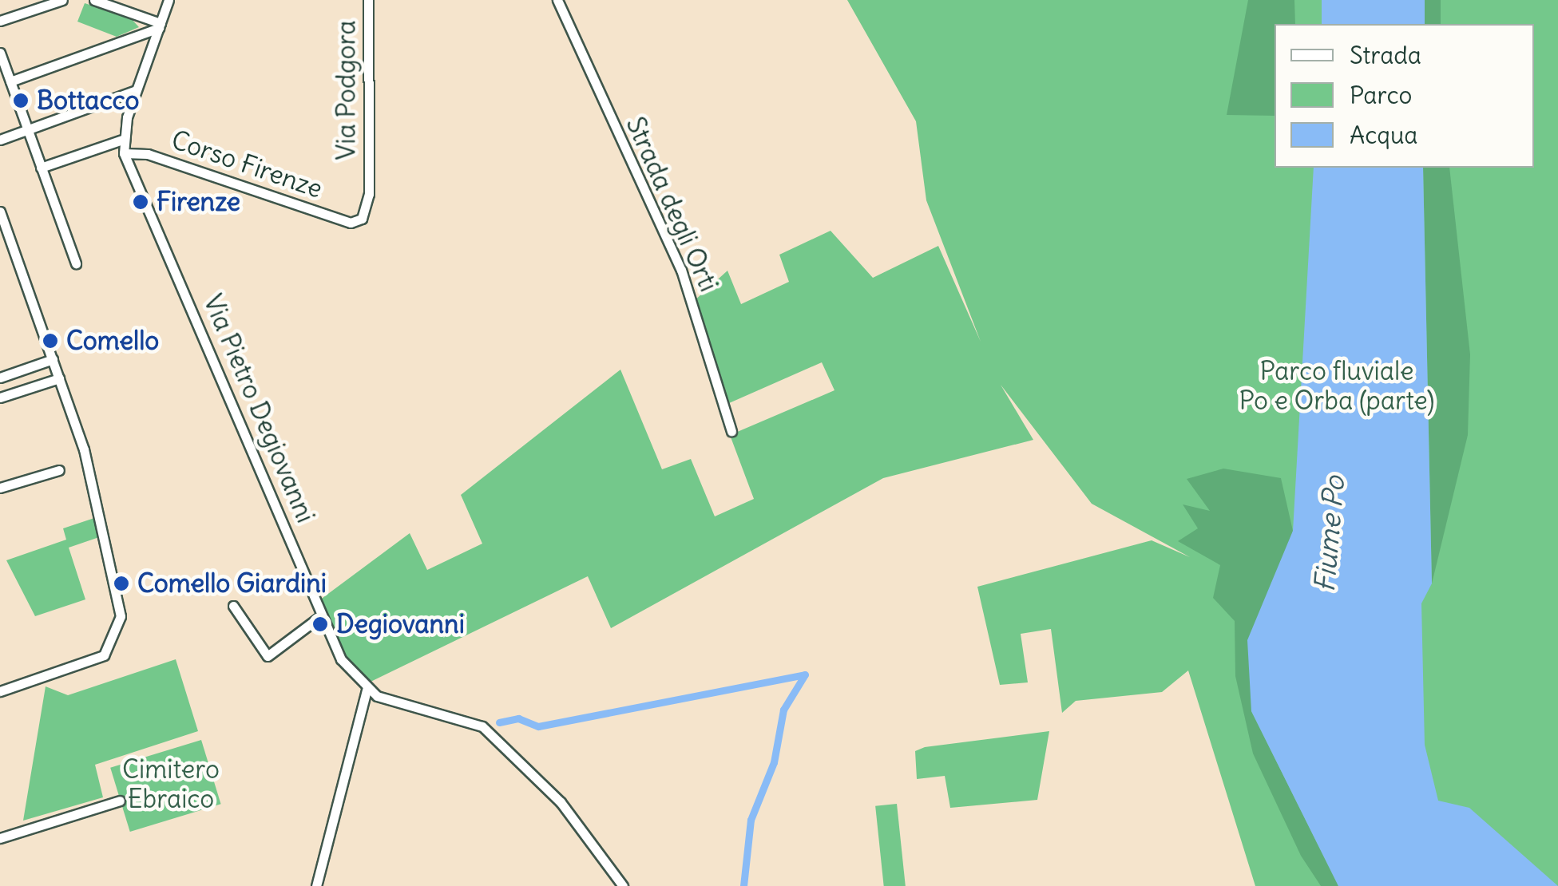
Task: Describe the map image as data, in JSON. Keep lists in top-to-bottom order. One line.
{"streets":{"street":["Via Podgora","Corso Firenze","Strada degli Orti","Via Pietro Degiovanni"]},"crossings":[["Via Podgora","Corso Firenze"],["Corso Firenze","Via Pietro Degiovanni"]],"water":["Fiume Po"],"parks":["Parco fluviale Po e Orba (parte)","Cimitero Ebraico"],"places":["Bottacco","Firenze","Comello","Comello Giardini","Degiovanni"],"legend":["Strada","Parco","Acqua"]}
